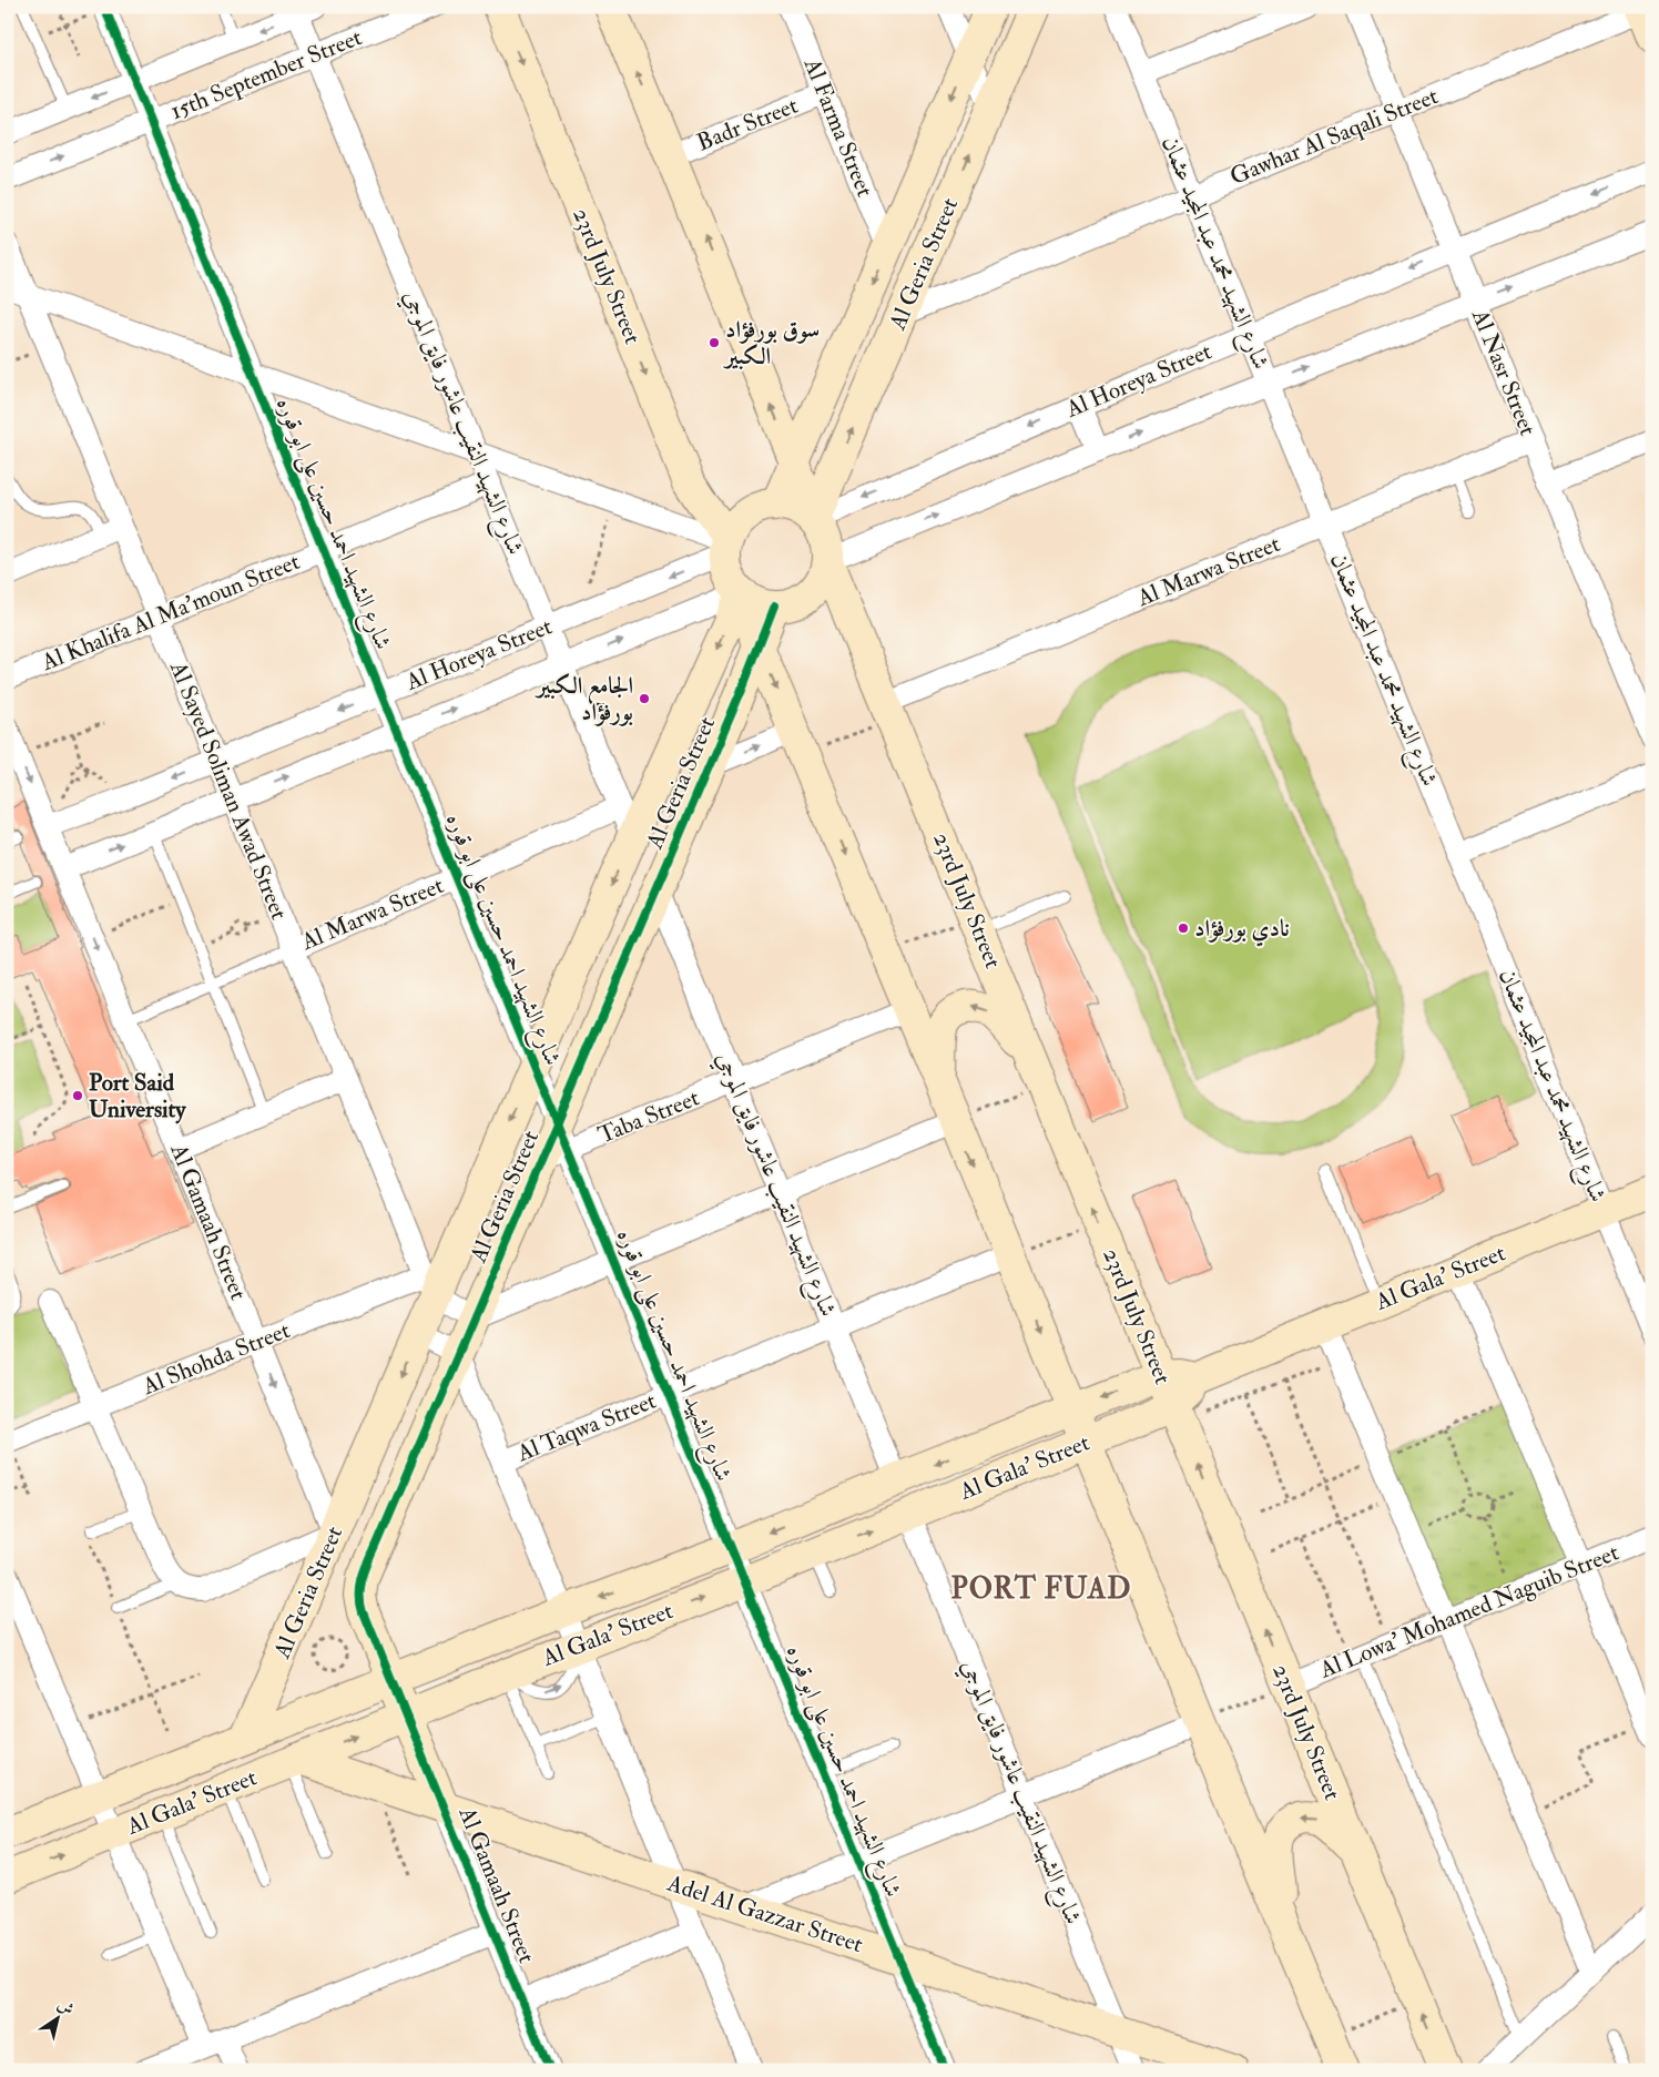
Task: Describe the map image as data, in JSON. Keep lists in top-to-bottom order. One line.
{"streets":{"main road":["Al Geria Street","23rd July Street","Al Gamaah Street","Al Gala' Street","Adel Al Gazzar Street"],"street":["15th September Street","Badr Street","Al Farma Street","Gawhar Al Saqali Street","شارع الشهيد محمد عبد المجيد عثمان","Al Nasr Street","Al Horeya Street","شارع الشهيد النقيب عاشور فايق الموجي","شارع الشهيد احمد حسين على ابو قوره","Al Marwa Street","Al Khalifa Al Ma'moun Street","Al Sayed Soliman Awad Street","Taba Street","Al Shohda Street","Al Taqwa Street","Al Lowa' Mohamed Naguib Street"]},"crossings":[["15th September Street","شارع الشهيد النقيب عاشور فايق الموجي"],["15th September Street","شارع الشهيد احمد حسين على ابو قوره"],["Badr Street","Al Farma Street"],["Al Farma Street","Al Geria Street"],["Gawhar Al Saqali Street","شارع الشهيد محمد عبد المجيد عثمان"],["Gawhar Al Saqali Street","Al Geria Street"],["Gawhar Al Saqali Street","Al Nasr Street"],["شارع الشهيد محمد عبد المجيد عثمان","Al Horeya Street"],["شارع الشهيد محمد عبد المجيد عثمان","Al Marwa Street"],["شارع الشهيد محمد عبد المجيد عثمان","Al Gala' Street"],["Al Geria Street","23rd July Street"],["Al Geria Street","Al Horeya Street"],["Al Geria Street","شارع الشهيد النقيب عاشور فايق الموجي"],["Al Geria Street","شارع الشهيد احمد حسين على ابو قوره"],["Al Geria Street","Al Sayed Soliman Awad Street"],["Al Geria Street","Taba Street"],["Al Geria Street","Al Gamaah Street"],["Al Geria Street","Al Gala' Street"],["Al Geria Street","Al Shohda Street"],["23rd July Street","Al Horeya Street"],["23rd July Street","Al Marwa Street"],["23rd July Street","Al Gala' Street"],["23rd July Street","Al Lowa' Mohamed Naguib Street"],["Al Nasr Street","Al Horeya Street"],["Al Nasr Street","Al Marwa Street"],["Al Horeya Street","شارع الشهيد النقيب عاشور فايق الموجي"],["Al Horeya Street","شارع الشهيد احمد حسين على ابو قوره"],["Al Horeya Street","Al Sayed Soliman Awad Street"],["Al Horeya Street","Al Gamaah Street"],["شارع الشهيد النقيب عاشور فايق الموجي","Al Marwa Street"],["شارع الشهيد النقيب عاشور فايق الموجي","Al Khalifa Al Ma'moun Street"],["شارع الشهيد النقيب عاشور فايق الموجي","Taba Street"],["شارع الشهيد النقيب عاشور فايق الموجي","Al Gala' Street"],["شارع الشهيد النقيب عاشور فايق الموجي","Al Taqwa Street"],["شارع الشهيد النقيب عاشور فايق الموجي","Adel Al Gazzar Street"],["شارع الشهيد احمد حسين على ابو قوره","Al Marwa Street"],["شارع الشهيد احمد حسين على ابو قوره","Al Khalifa Al Ma'moun Street"],["شارع الشهيد احمد حسين على ابو قوره","Taba Street"],["شارع الشهيد احمد حسين على ابو قوره","Al Gala' Street"],["شارع الشهيد احمد حسين على ابو قوره","Al Taqwa Street"],["شارع الشهيد احمد حسين على ابو قوره","Adel Al Gazzar Street"],["Al Marwa Street","Al Sayed Soliman Awad Street"],["Al Marwa Street","Al Gamaah Street"],["Al Khalifa Al Ma'moun Street","Al Sayed Soliman Awad Street"],["Al Sayed Soliman Awad Street","Al Shohda Street"],["Al Gamaah Street","Al Gala' Street"],["Al Gamaah Street","Al Shohda Street"],["Al Gamaah Street","Adel Al Gazzar Street"],["Al Gala' Street","Adel Al Gazzar Street"]],"districts":["PORT FUAD"],"places":["سوق بورفؤاد الكبير","الجامع الكبير بورفؤاد","نادي بورفؤاد","Port Said University"],"north":"top right"}
